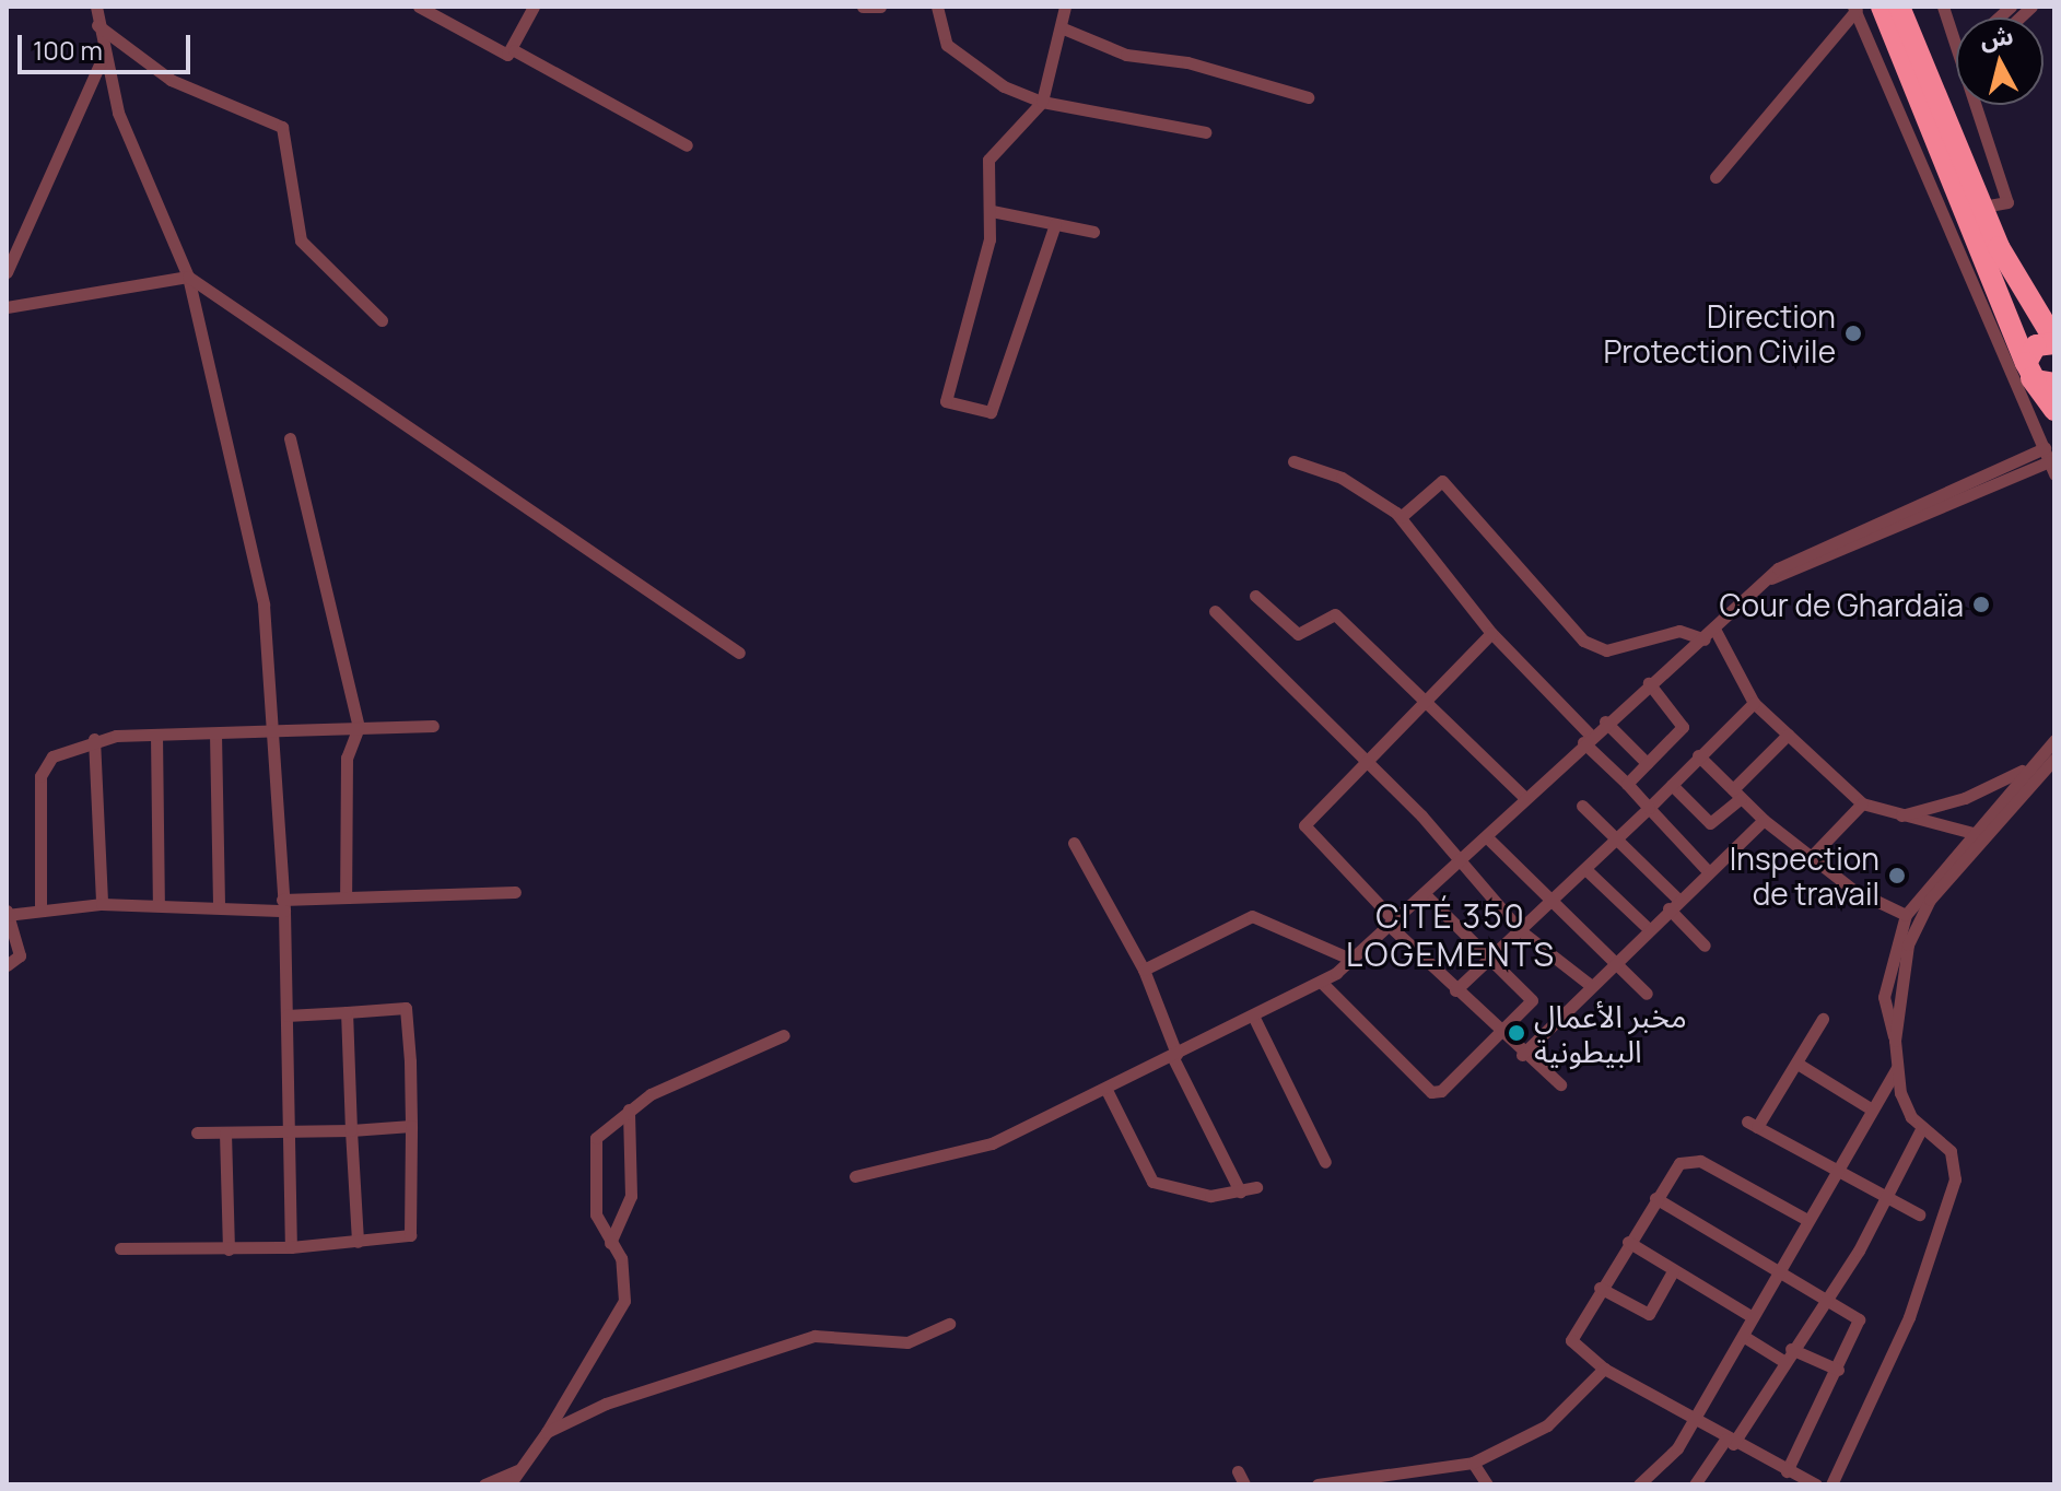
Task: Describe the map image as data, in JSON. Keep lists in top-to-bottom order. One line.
{"districts":["CITÉ 350 LOGEMENTS"],"places":["Direction Protection Civile","Cour de Ghardaïa","Inspection de travail","مخبر الأعمال البيطونية"],"scale_bar":"100 m","north":"top"}
